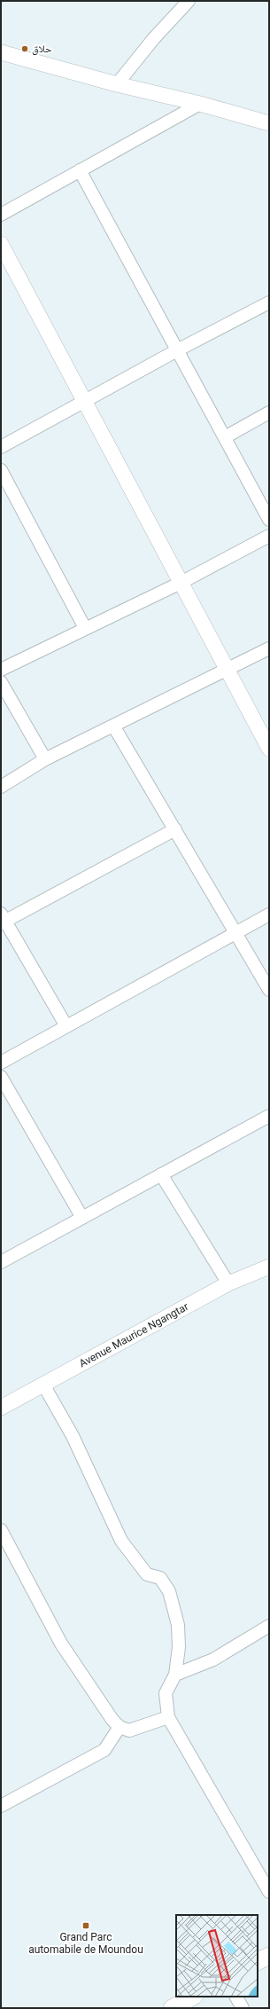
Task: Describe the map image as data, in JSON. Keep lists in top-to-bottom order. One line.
{"streets":{"street":["Avenue Maurice Ngangtar"]},"places":{"other":["حلاق"],"transit":["Grand Parc automabile de Moundou"]}}
